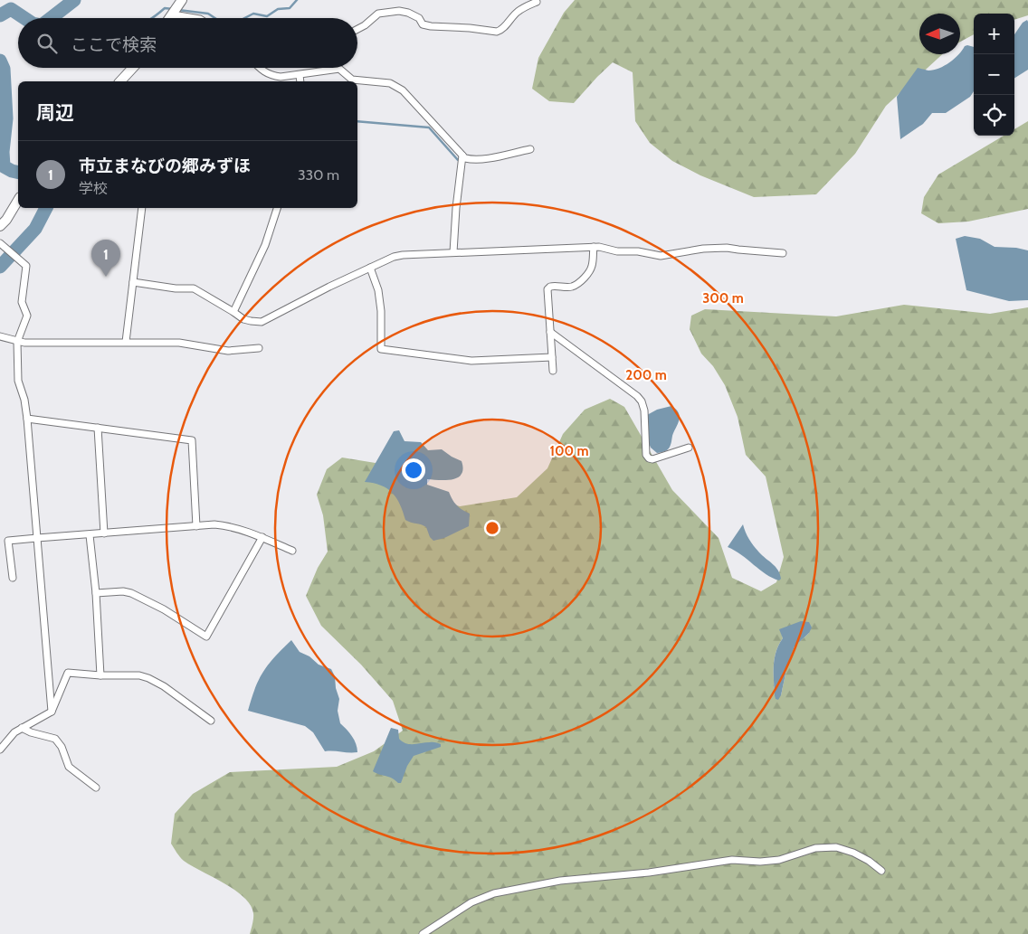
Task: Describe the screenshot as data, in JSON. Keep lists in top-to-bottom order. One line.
{"north":"left","page":{"map_buttons":["+","−"],"search":"ここで検索","heading":"周辺","list":[{"mark":"1","name":"市立まなびの郷みずほ","note":"学校","value":"330 m"}],"pins":"1"},"rings":["300 m","200 m","100 m"]}
